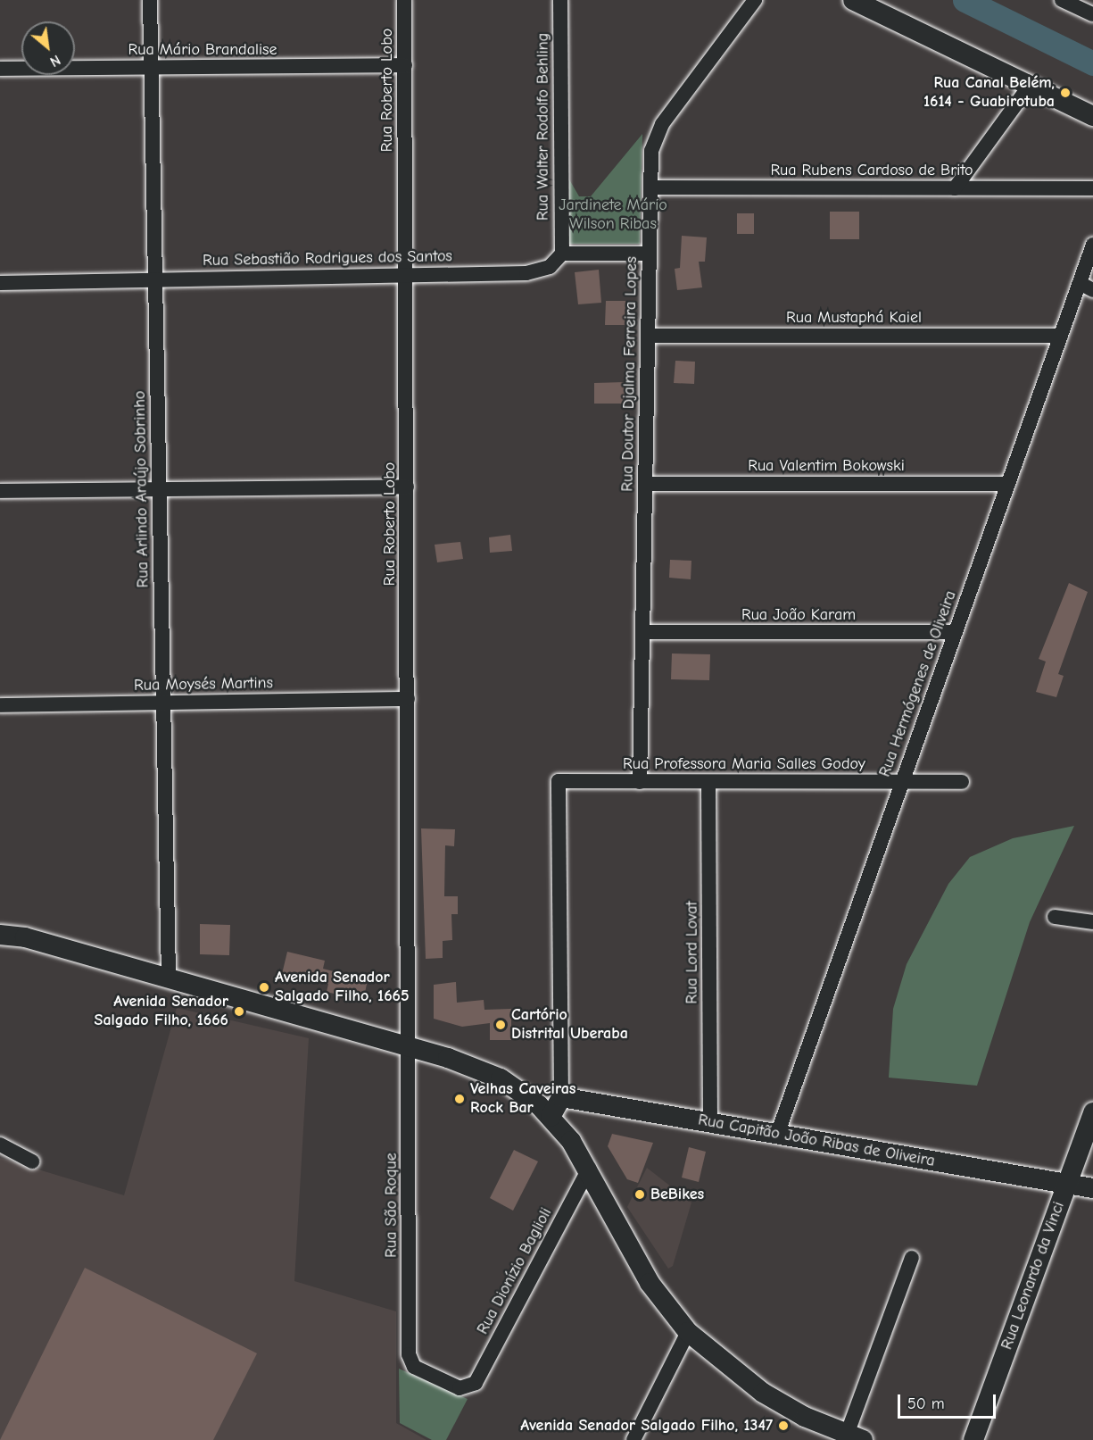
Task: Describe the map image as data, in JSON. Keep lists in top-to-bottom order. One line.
{"streets":{"street":["Rua Mário Brandalise","Rua Roberto Lobo","Rua Walter Rodolfo Behling","Rua Rubens Cardoso de Brito","Rua Sebastião Rodrigues dos Santos","Rua Mustaphá Kaiel","Rua Doutor Djalma Ferreira Lopes","Rua Valentim Bokowski","Rua Arlindo Araújo Sobrinho","Rua João Karam","Rua Hermógenes de Oliveira","Rua Moysés Martins","Rua Professora Maria Salles Godoy","Rua Lord Lovat","Rua Capitão João Ribas de Oliveira","Rua São Roque","Rua Dionízio Baglioli","Rua Leonardo da Vinci"]},"crossings":[["Rua Mário Brandalise","Rua Roberto Lobo"],["Rua Mário Brandalise","Rua Arlindo Araújo Sobrinho"],["Rua Roberto Lobo","Rua Sebastião Rodrigues dos Santos"],["Rua Roberto Lobo","Rua Moysés Martins"],["Rua Roberto Lobo","Rua São Roque"],["Rua Walter Rodolfo Behling","Rua Sebastião Rodrigues dos Santos"],["Rua Rubens Cardoso de Brito","Rua Doutor Djalma Ferreira Lopes"],["Rua Sebastião Rodrigues dos Santos","Rua Arlindo Araújo Sobrinho"],["Rua Mustaphá Kaiel","Rua Doutor Djalma Ferreira Lopes"],["Rua Mustaphá Kaiel","Rua Hermógenes de Oliveira"],["Rua Doutor Djalma Ferreira Lopes","Rua Valentim Bokowski"],["Rua Doutor Djalma Ferreira Lopes","Rua João Karam"],["Rua Doutor Djalma Ferreira Lopes","Rua Professora Maria Salles Godoy"],["Rua Valentim Bokowski","Rua Hermógenes de Oliveira"],["Rua Arlindo Araújo Sobrinho","Rua Moysés Martins"],["Rua João Karam","Rua Hermógenes de Oliveira"],["Rua Hermógenes de Oliveira","Rua Professora Maria Salles Godoy"],["Rua Hermógenes de Oliveira","Rua Capitão João Ribas de Oliveira"],["Rua Professora Maria Salles Godoy","Rua Lord Lovat"],["Rua Professora Maria Salles Godoy","Rua Capitão João Ribas de Oliveira"],["Rua Lord Lovat","Rua Capitão João Ribas de Oliveira"],["Rua Capitão João Ribas de Oliveira","Rua Leonardo da Vinci"],["Rua São Roque","Rua Dionízio Baglioli"]],"parks":["Jardinete Mário Wilson Ribas"],"places":["Rua Canal Belém, 1614 - Guabirotuba","Avenida Senador Salgado Filho, 1665","Avenida Senador Salgado Filho, 1666","Cartório Distrital Uberaba","Velhas Caveiras Rock Bar","BeBikes","Avenida Senador Salgado Filho, 1347"],"scale_bar":"50 m","north":"bottom right"}
